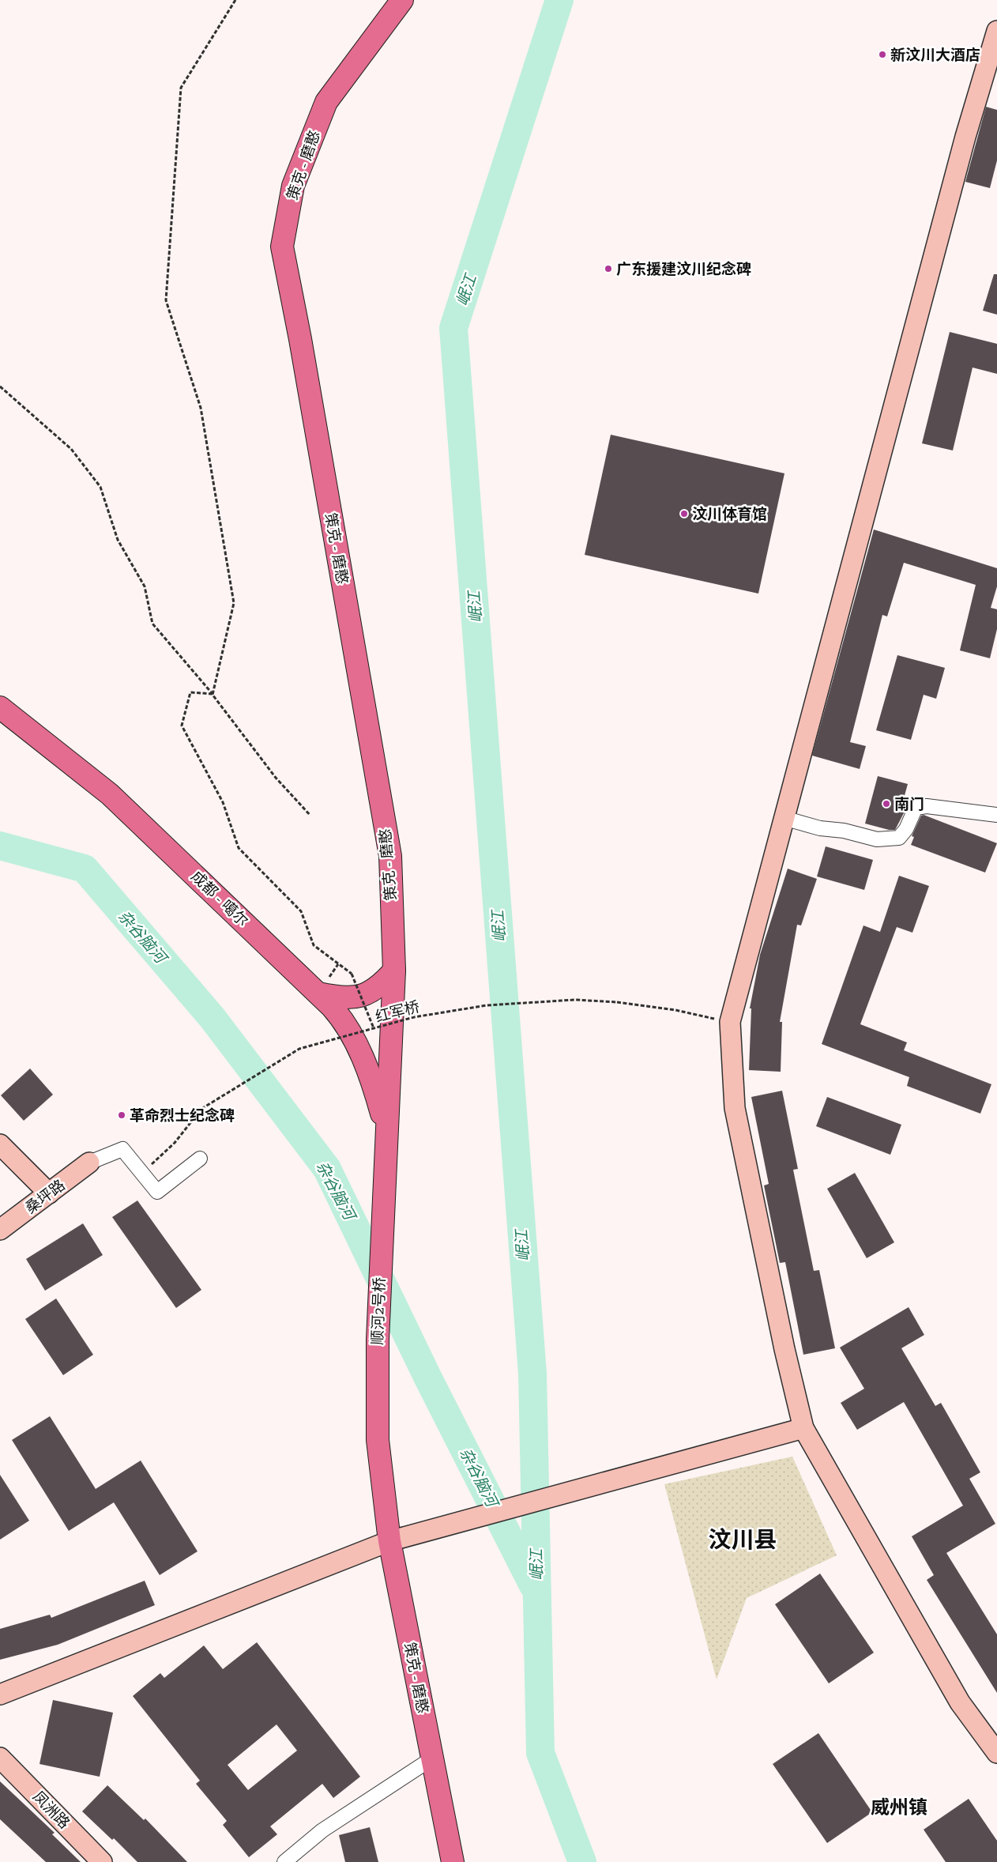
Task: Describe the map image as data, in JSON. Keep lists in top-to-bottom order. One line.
{"streets":{"highway":["策克 - 磨憨","成都 - 噶尔","顺河2号桥"],"street":["桑坪路","凤洲路"],"path":["红军桥"]},"crossings":[["策克 - 磨憨","成都 - 噶尔"],["策克 - 磨憨","顺河2号桥"],["成都 - 噶尔","顺河2号桥"]],"districts":["汶川县","威州镇"],"water":["岷江","杂谷脑河"],"places":["新汶川大酒店","广东援建汶川纪念碑","汶川体育馆","南门","革命烈士纪念碑"]}
